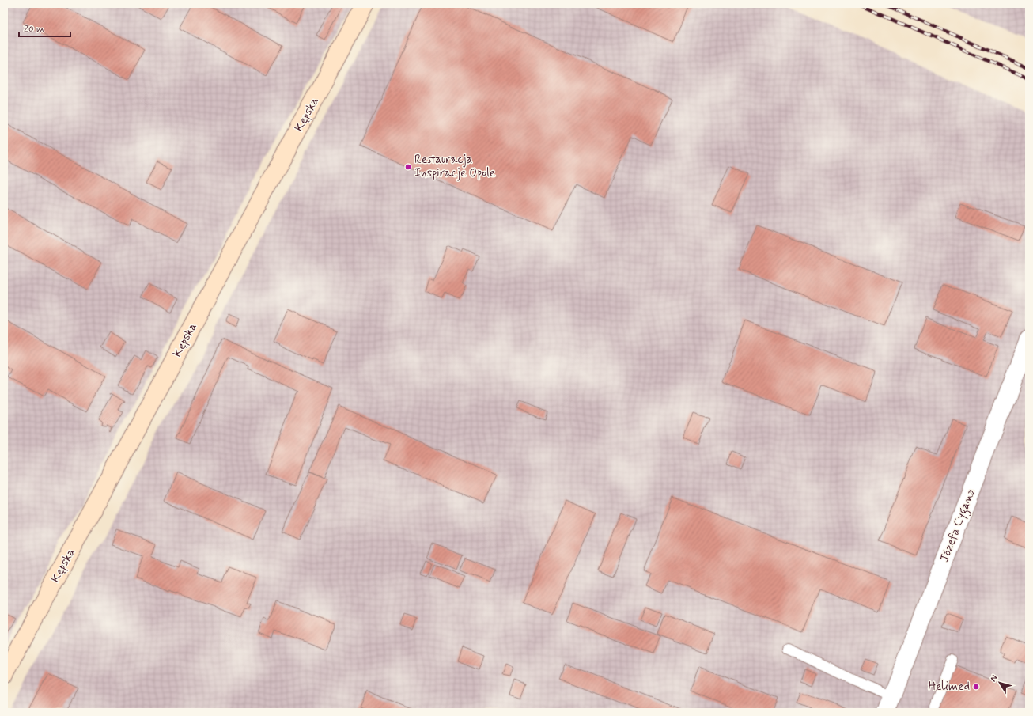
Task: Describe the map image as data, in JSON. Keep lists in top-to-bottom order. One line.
{"streets":{"street":["Kępska","Józefa Cygana"]},"places":["Restauracja Inspiracje Opole","Helimed"],"scale_bar":"20 m","north":"top left"}
